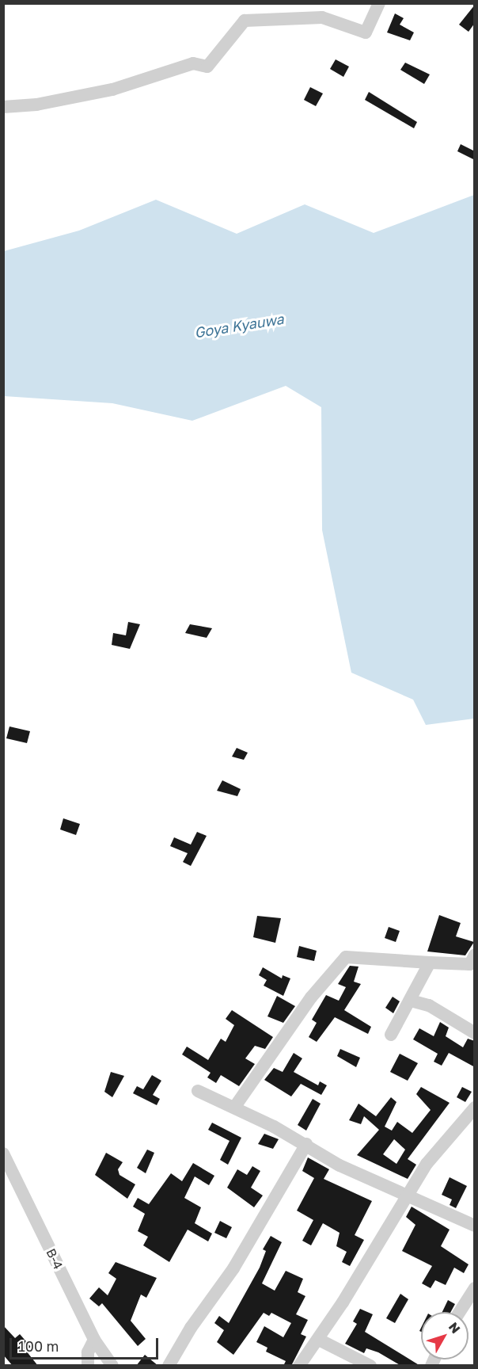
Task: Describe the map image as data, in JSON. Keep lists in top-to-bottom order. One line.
{"streets":{"street":["B-4"]},"water":["Goya Kyauwa"],"scale_bar":"100 m","north":"top right"}
